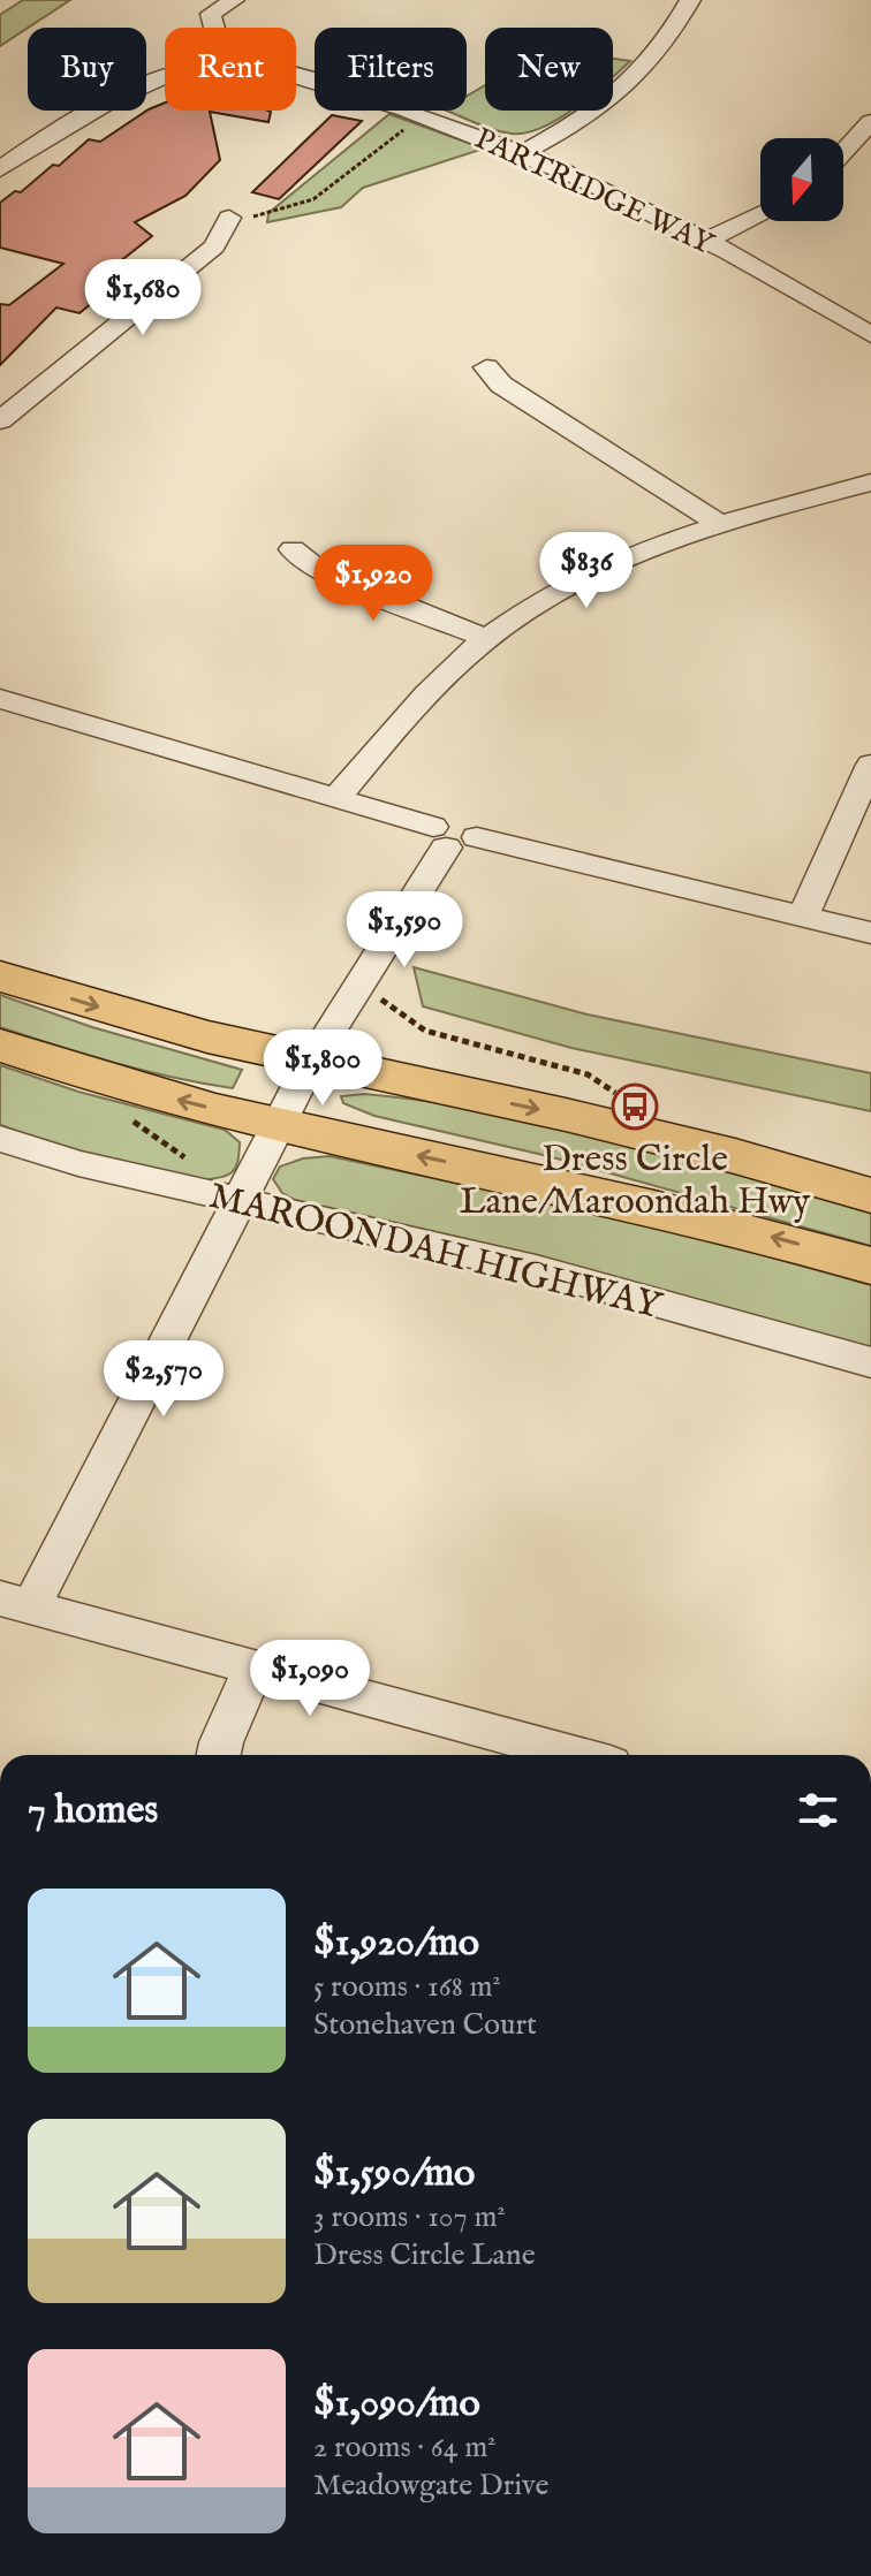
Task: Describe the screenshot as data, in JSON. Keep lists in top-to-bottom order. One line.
{"streets":{"street":["PARTRIDGE WAY","MAROONDAH HIGHWAY"]},"places":{"bus stop":["Dress Circle Lane/Maroondah Hwy"]},"north":"bottom","page":{"chip":["Buy","Rent","Filters","New"],"price":["$1,680","$836","$1,920","$1,590","$1,800","$2,570","$1,090"],"heading":"7 homes","list":[{"name":"$1,920/mo","note":"5 rooms · 168 m² · Stonehaven Court"},{"name":"$1,590/mo","note":"3 rooms · 107 m² · Dress Circle Lane"},{"name":"$1,090/mo","note":"2 rooms · 64 m² · Meadowgate Drive"}]}}
